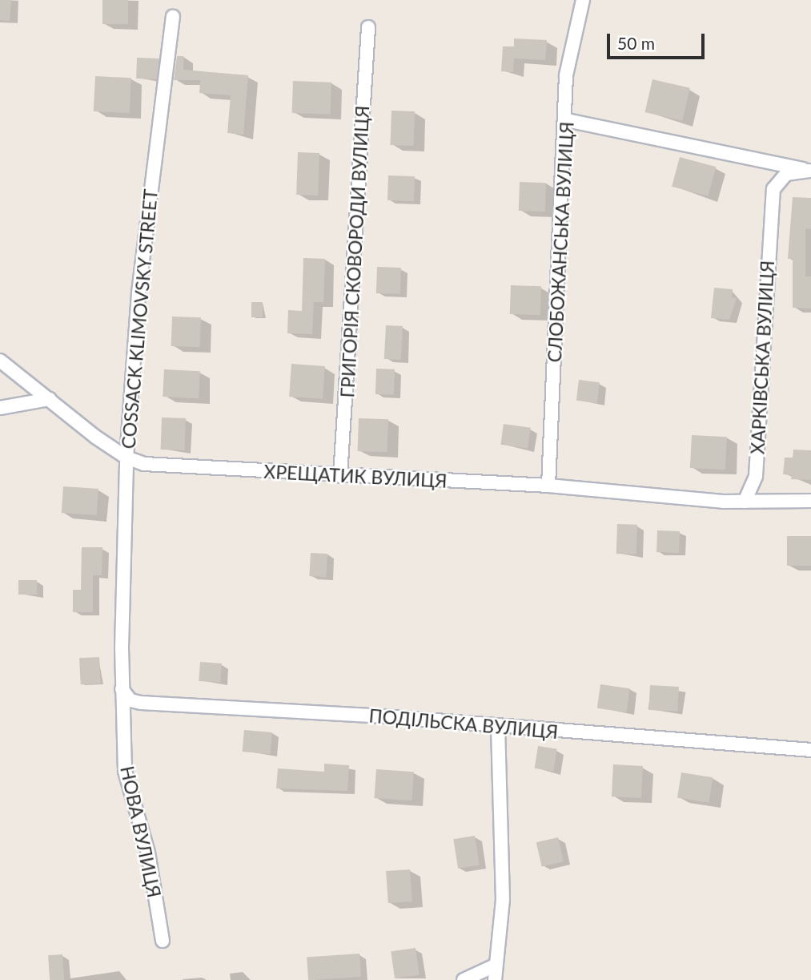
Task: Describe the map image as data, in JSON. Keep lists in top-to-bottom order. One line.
{"streets":{"street":["СЛОБОЖАНСЬКА ВУЛИЦЯ","ГРИГОРІЯ СКОВОРОДИ ВУЛИЦЯ","COSSACK KLIMOVSKY STREET","ХАРКІВСЬКА ВУЛИЦЯ","ХРЕЩАТИК ВУЛИЦЯ","ПОДІЛЬСКА ВУЛИЦЯ","НОВА ВУЛИЦЯ"]},"crossings":[["СЛОБОЖАНСЬКА ВУЛИЦЯ","ХРЕЩАТИК ВУЛИЦЯ"],["ГРИГОРІЯ СКОВОРОДИ ВУЛИЦЯ","ХРЕЩАТИК ВУЛИЦЯ"],["COSSACK KLIMOVSKY STREET","ХРЕЩАТИК ВУЛИЦЯ"],["COSSACK KLIMOVSKY STREET","ПОДІЛЬСКА ВУЛИЦЯ"],["COSSACK KLIMOVSKY STREET","НОВА ВУЛИЦЯ"],["ХАРКІВСЬКА ВУЛИЦЯ","ХРЕЩАТИК ВУЛИЦЯ"],["ПОДІЛЬСКА ВУЛИЦЯ","НОВА ВУЛИЦЯ"]],"scale_bar":"50 m"}
